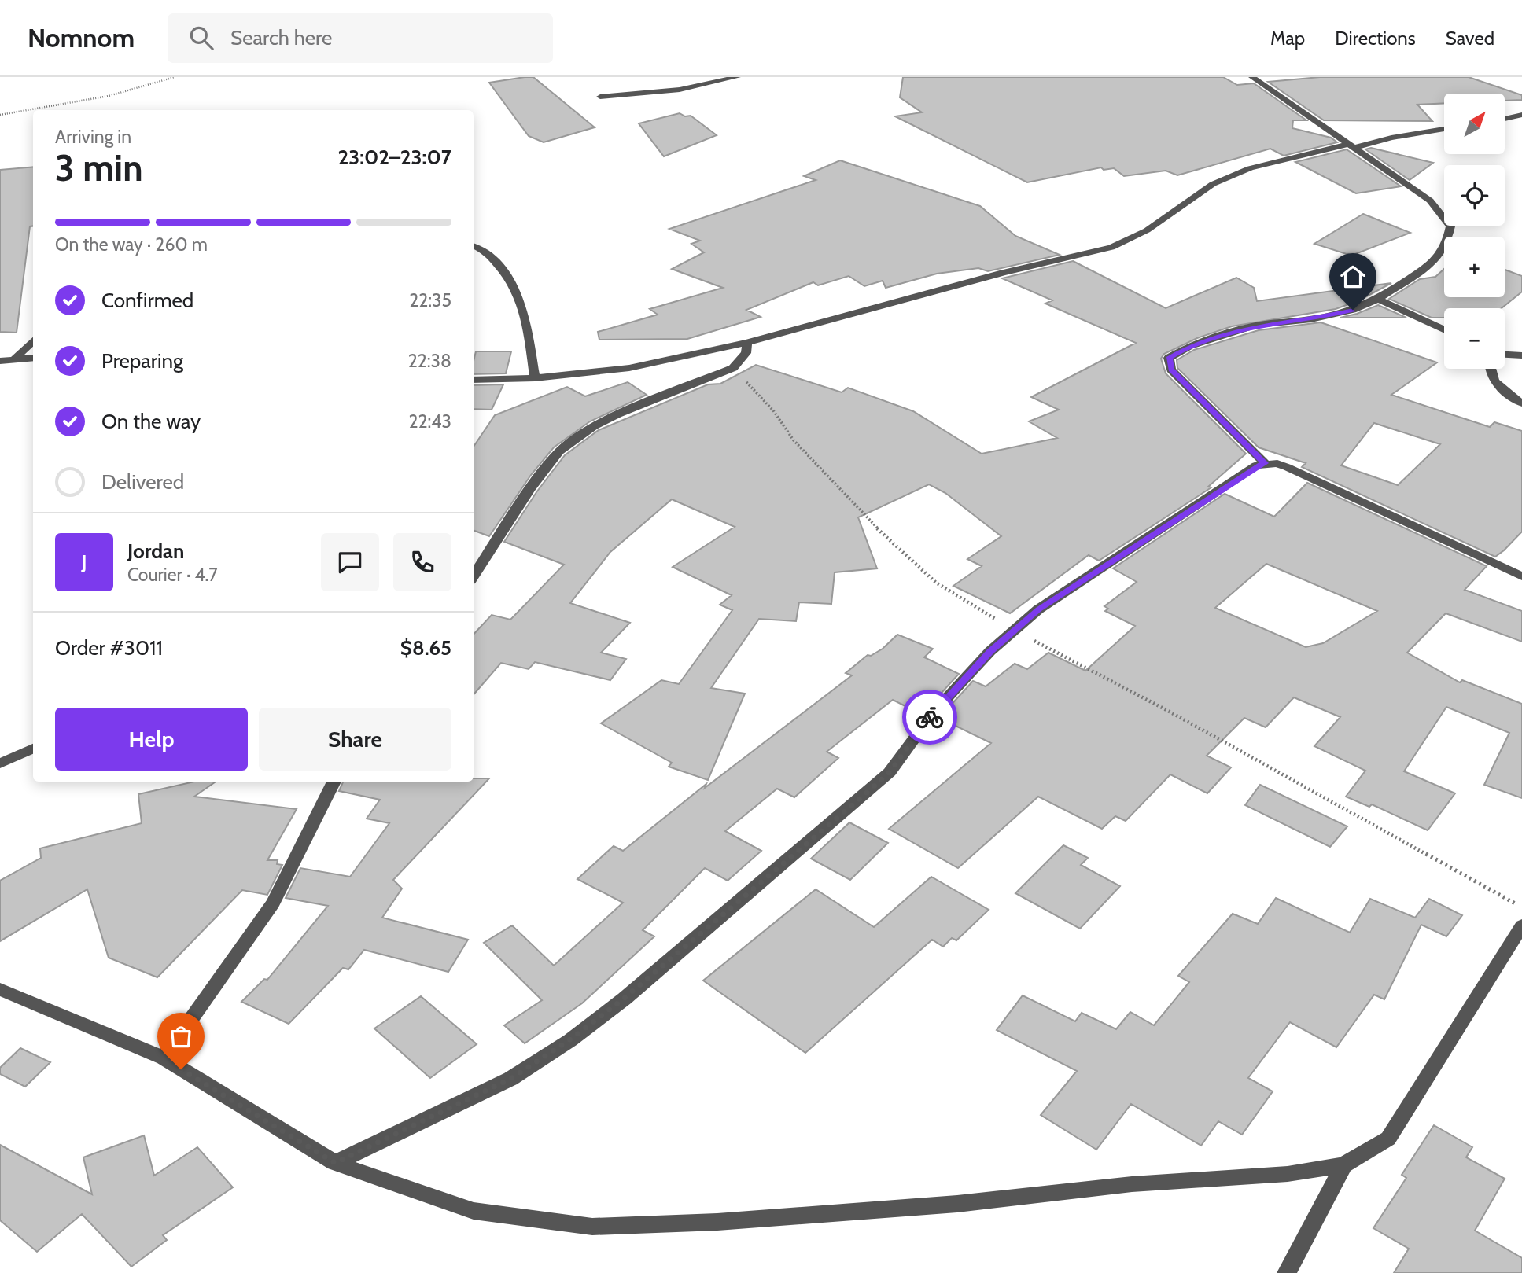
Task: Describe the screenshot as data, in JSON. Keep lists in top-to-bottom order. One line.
{"north":"top right","page":{"header":"Nomnom","search":"Search here","nav":["Map","Directions","Saved"],"map_buttons":["+","−"],"heading":["3 min","Arriving in","23:02–23:07"],"panel":["Jordan","Courier · 4.7","Order #3011","$8.65"],"bar":"On the way · 260 m","list":[["Confirmed","22:35"],["Preparing","22:38"],["On the way","22:43"],"Delivered"],"round":"J","buttons":["Help","Share"]}}
